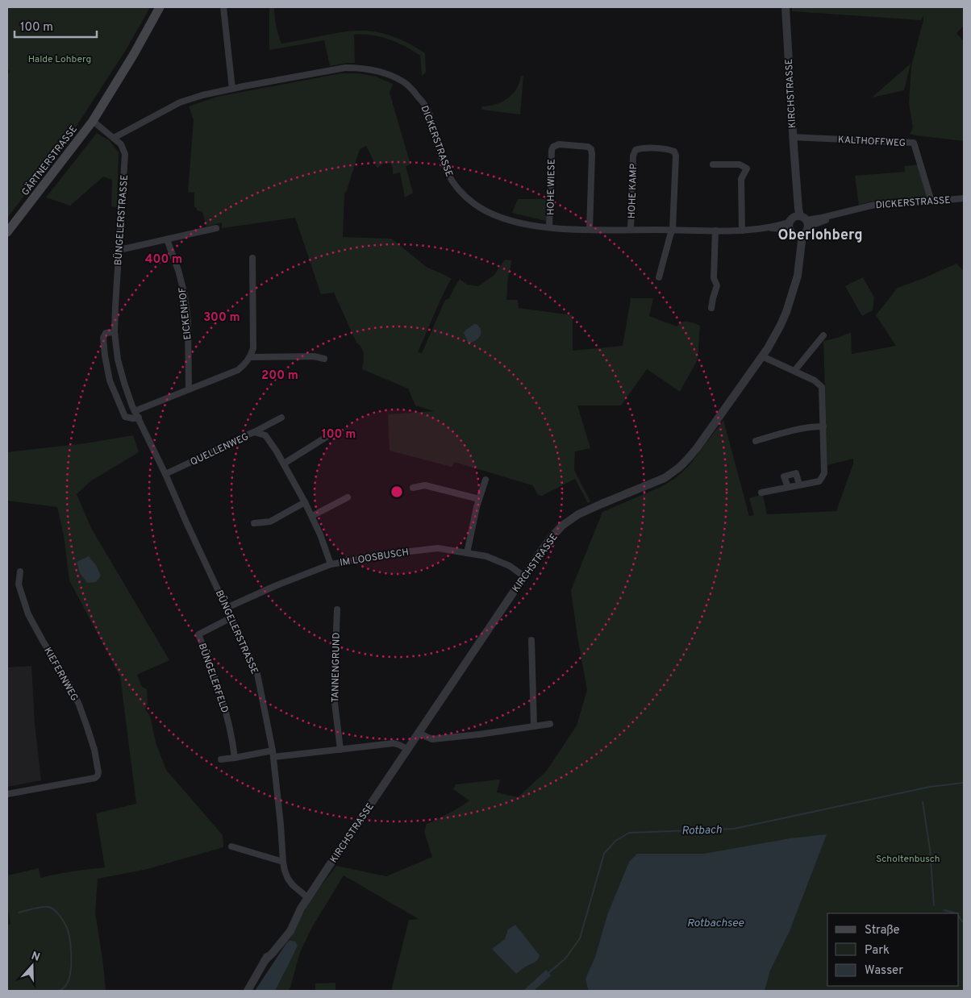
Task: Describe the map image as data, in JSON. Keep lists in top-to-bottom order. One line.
{"streets":{"main road":["GÄRTNERSTRASSE"],"street":["KIRCHSTRASSE","DICKERSTRASSE","KALTHOFFWEG","HOHE WIESE","HOHE KAMP","BÜNGELERSTRASSE","EICKENHOF","QUELLENWEG","IM LOOSBUSCH","TANNENGRUND","KIEFERNWEG","BÜNGELERFELD"]},"crossings":[["KIRCHSTRASSE","DICKERSTRASSE"],["KIRCHSTRASSE","KALTHOFFWEG"],["KIRCHSTRASSE","BÜNGELERSTRASSE"],["KIRCHSTRASSE","IM LOOSBUSCH"],["DICKERSTRASSE","KALTHOFFWEG"],["DICKERSTRASSE","HOHE WIESE"],["DICKERSTRASSE","HOHE KAMP"],["DICKERSTRASSE","BÜNGELERSTRASSE"],["GÄRTNERSTRASSE","BÜNGELERSTRASSE"],["BÜNGELERSTRASSE","QUELLENWEG"],["BÜNGELERSTRASSE","IM LOOSBUSCH"],["BÜNGELERSTRASSE","BÜNGELERFELD"],["QUELLENWEG","IM LOOSBUSCH"]],"districts":["Oberlohberg"],"water":["Rotbach","Rotbachsee"],"parks":["Halde Lohberg","Scholtenbusch"],"legend":["Straße","Park","Wasser"],"scale_bar":"100 m","north":"top","rings":["400 m","300 m","200 m","100 m"]}
